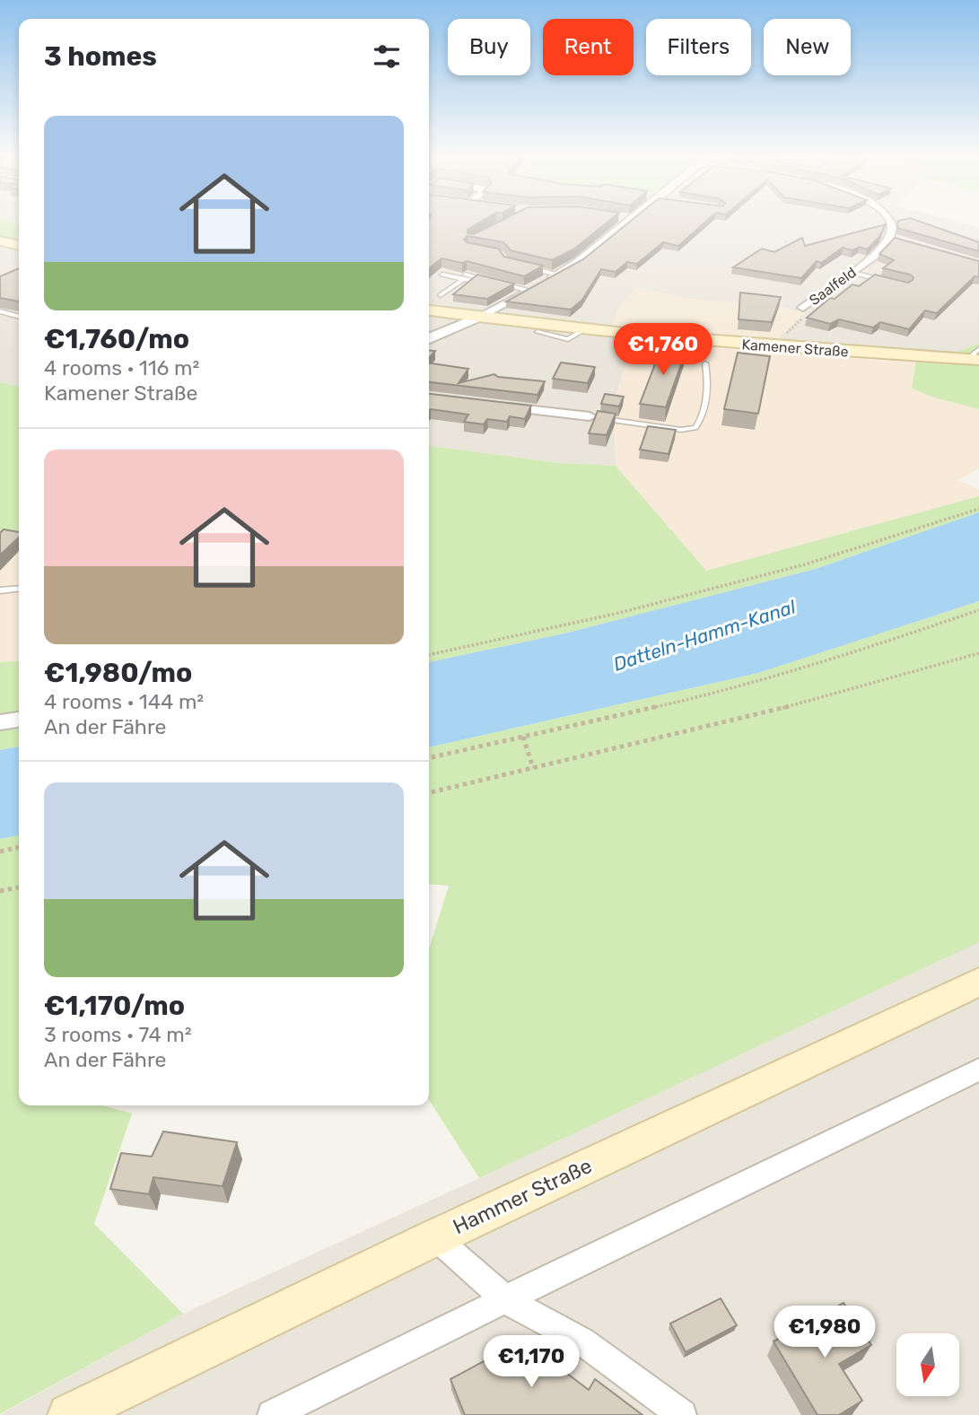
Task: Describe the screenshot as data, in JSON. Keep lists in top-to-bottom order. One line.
{"streets":{"main road":["Kamener Straße","Hammer Straße"],"street":["Saalfeld"]},"water":["Datteln-Hamm-Kanal"],"north":"bottom","page":{"chip":["Buy","Rent","Filters","New"],"heading":"3 homes","list":[{"name":"€1,760/mo","note":"4 rooms · 116 m² · Kamener Straße"},{"name":"€1,980/mo","note":"4 rooms · 144 m² · An der Fähre"},{"name":"€1,170/mo","note":"3 rooms · 74 m² · An der Fähre"}],"price":["€1,760","€1,980","€1,170"]}}
